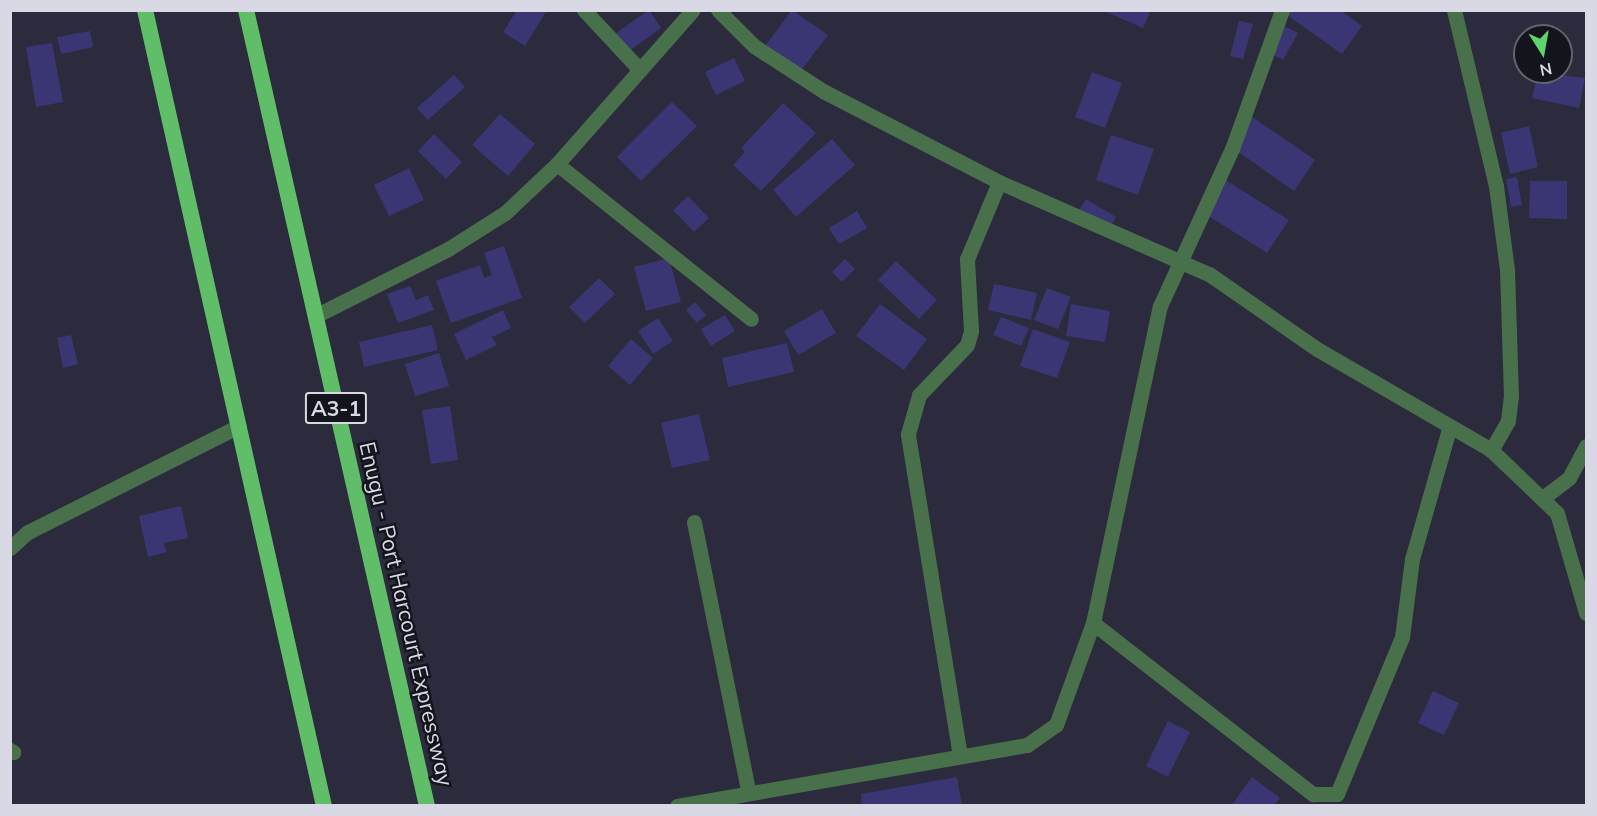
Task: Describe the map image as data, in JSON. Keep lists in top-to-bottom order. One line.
{"streets":{"highway":["A3-1","Enugu - Port Harcourt Expressway"]},"north":"bottom"}
